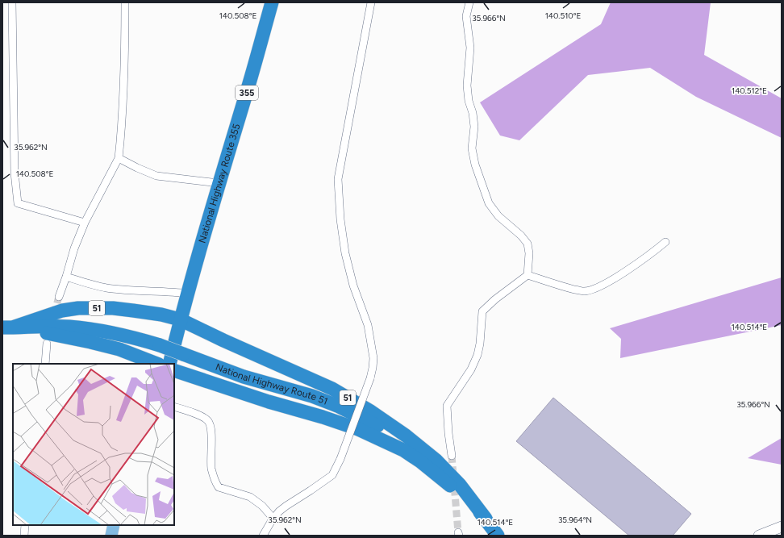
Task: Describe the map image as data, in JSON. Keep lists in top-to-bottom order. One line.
{"streets":{"highway":["355","National Highway Route 355","51","National Highway Route 51"]},"crossings":[["National Highway Route 355","51"],["51","National Highway Route 51"]],"coordinates":["140.508°E","140.510°E","35.966°N","140.512°E","35.962°N","140.514°E","35.964°N"]}
